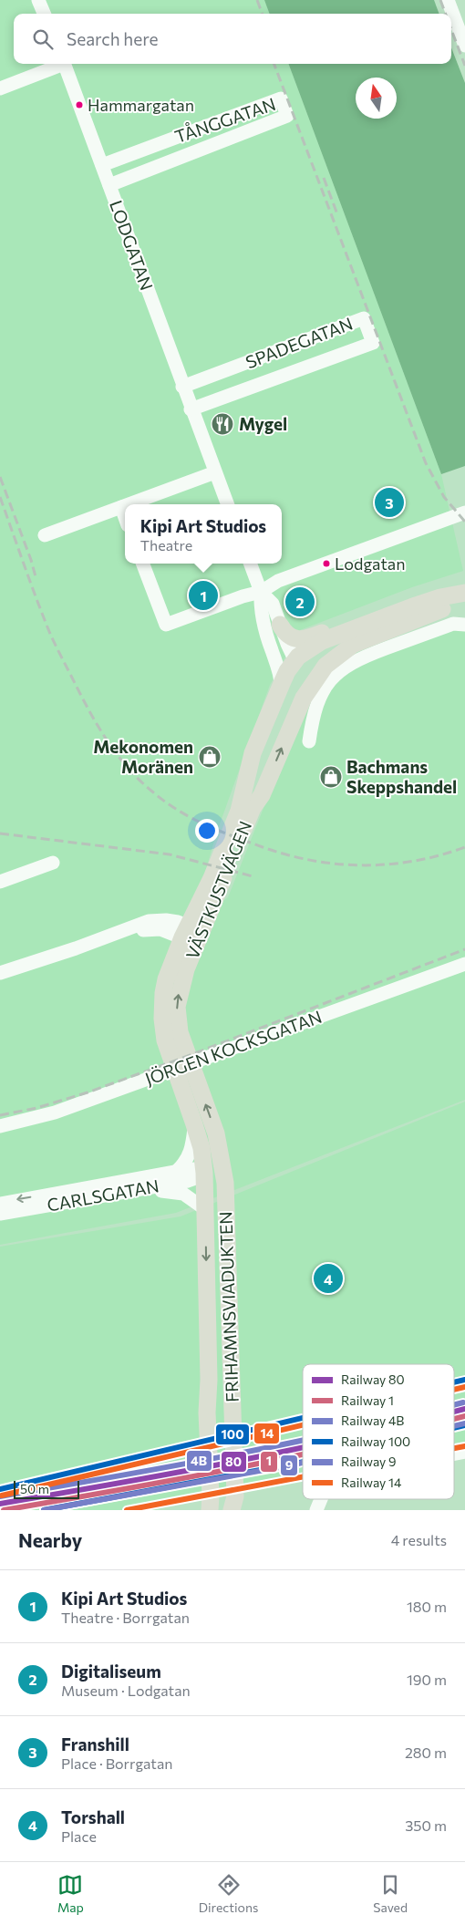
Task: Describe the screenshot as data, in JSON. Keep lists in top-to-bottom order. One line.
{"streets":{"main road":["VÄSTKUSTVÄGEN","CARLSGATAN","FRIHAMNSVIADUKTEN"],"street":["TÅNGGATAN","LODGATAN","SPADEGATAN","JÖRGEN KOCKSGATAN"]},"crossings":[["TÅNGGATAN","LODGATAN"],["LODGATAN","SPADEGATAN"],["VÄSTKUSTVÄGEN","CARLSGATAN"],["VÄSTKUSTVÄGEN","FRIHAMNSVIADUKTEN"],["CARLSGATAN","FRIHAMNSVIADUKTEN"]],"one_way":["CARLSGATAN"],"places":{"other":["Hammargatan","Lodgatan"],"restaurant":["Mygel"],"shop":["Mekonomen Moränen","Bachmans Skeppshandel"]},"lines":["rail line 100","rail line 14","rail line 4B","rail line 80","rail line 1","rail line 9"],"legend":["Railway 80","Railway 1","Railway 4B","Railway 100","Railway 9","Railway 14"],"scale_bar":"50 m","north":"top","page":{"search":"Search here","pins":["3","1","2","4"],"popup":["Kipi Art Studios","Theatre"],"scale":"50 m","heading":["Nearby","4 results"],"list":[{"mark":"1","name":"Kipi Art Studios","note":"Theatre · Borrgatan","value":"180 m"},{"mark":"2","name":"Digitaliseum","note":"Museum · Lodgatan","value":"190 m"},{"mark":"3","name":"Franshill","note":"Place · Borrgatan","value":"280 m"},{"mark":"4","name":"Torshall","note":"Place","value":"350 m"}],"nav":["Map","Directions","Saved"]}}
